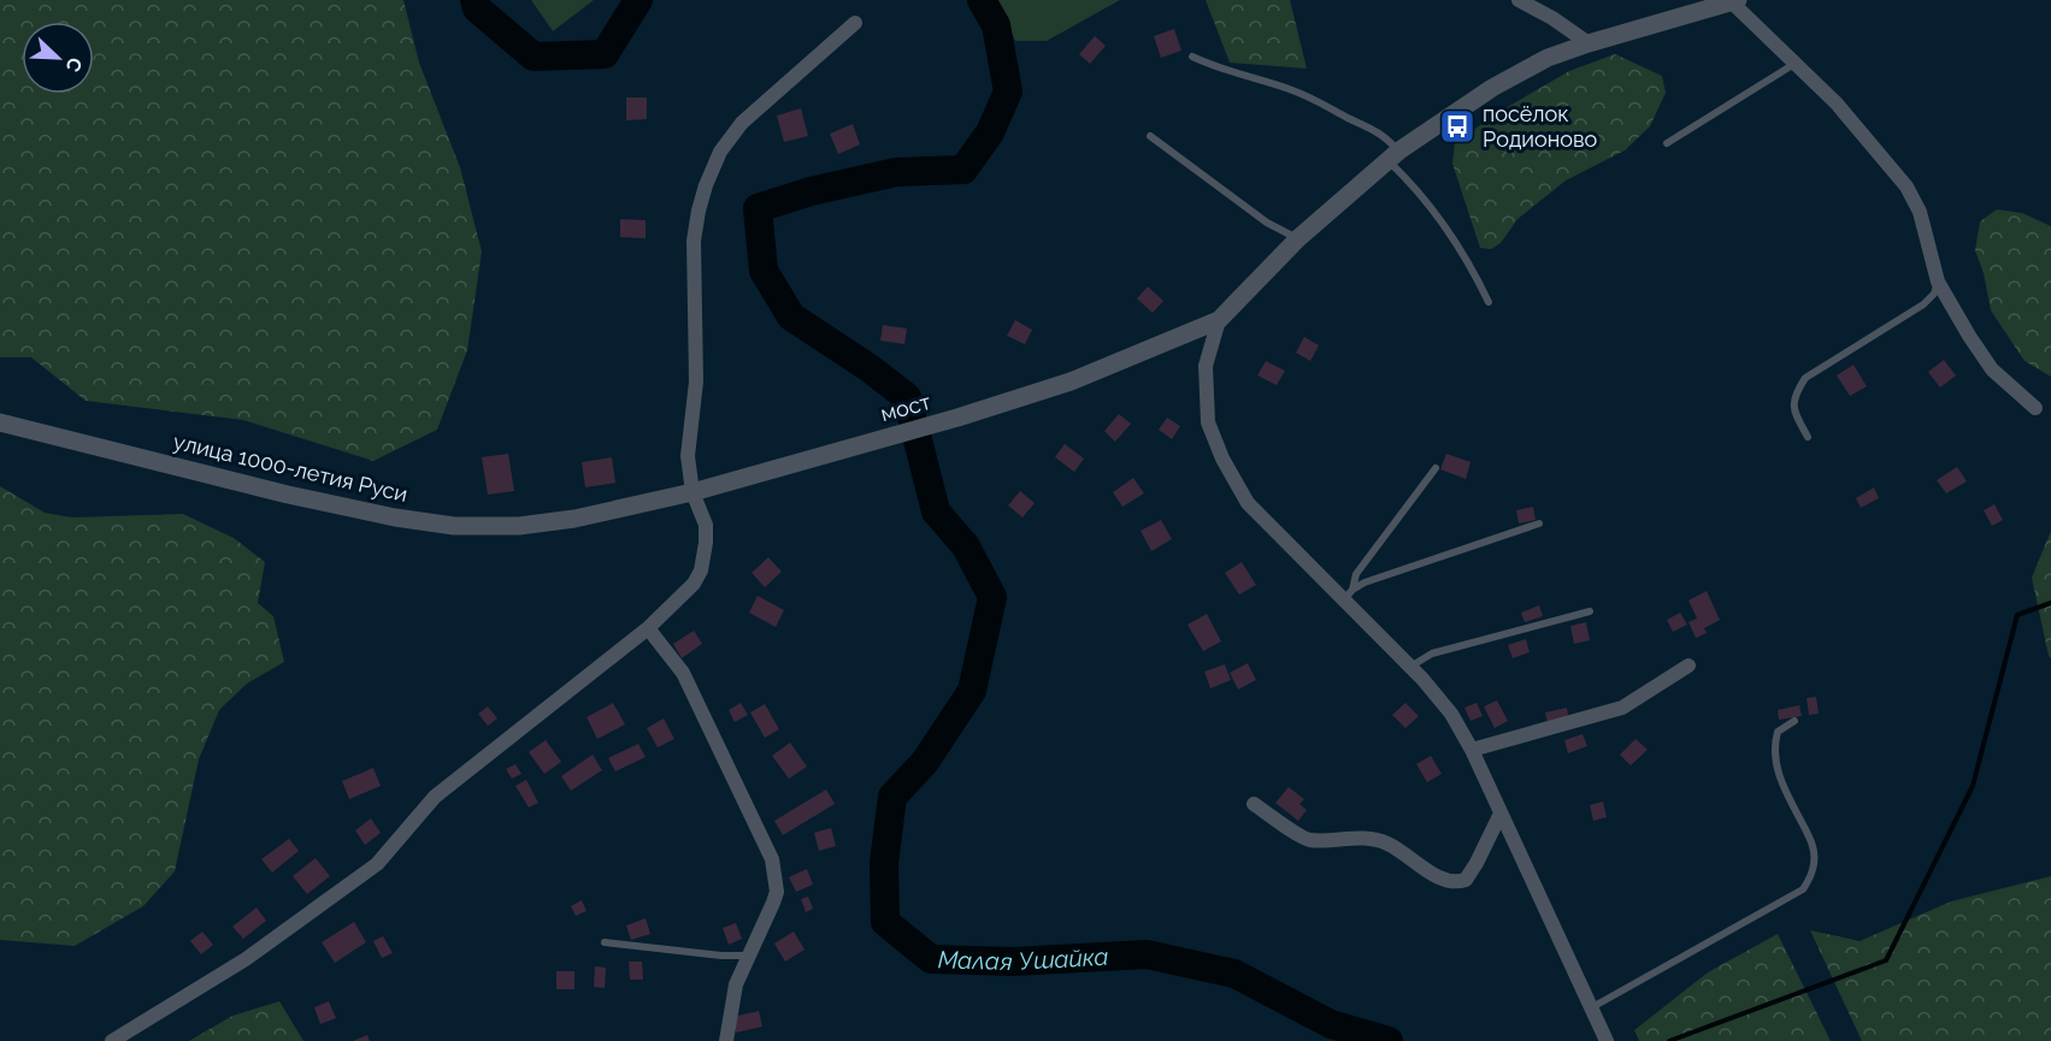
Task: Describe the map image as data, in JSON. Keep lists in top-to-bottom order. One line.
{"streets":{"street":["мост","улица 1000-летия Руси"]},"crossings":[["мост","улица 1000-летия Руси"]],"water":["Малая Ушайка"],"places":{"bus stop":["посёлок Родионово"]},"north":"bottom right"}
